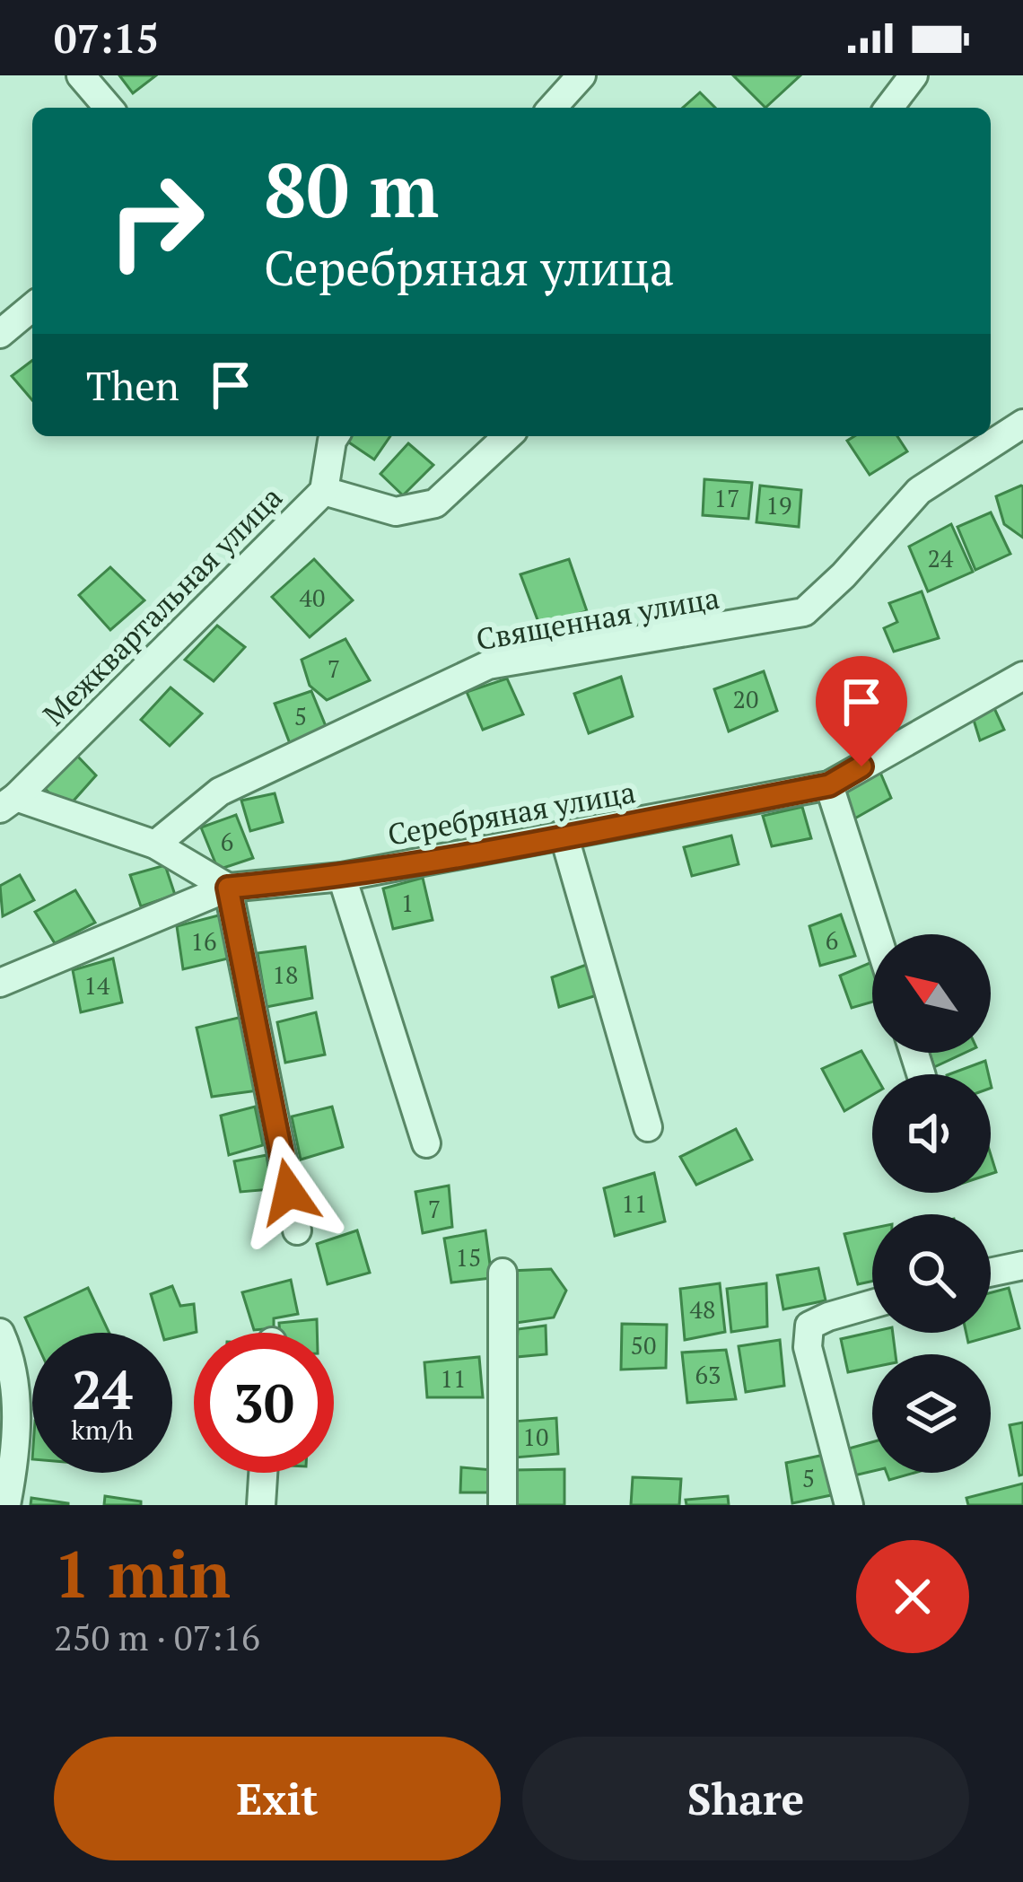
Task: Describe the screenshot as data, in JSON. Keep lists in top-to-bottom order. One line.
{"streets":{"street":["Межквартальная улица","Священная улица","Серебряная улица"]},"house_numbers":["17","19","24","40","7","20","5","6","1","6","16","18","14","11","7","15","48","50","63","11","10","5"],"north":"top left","page":{"status":"07:15","turn":["80 m","Серебряная улица"],"then":"Then","speed":"24 km/h","limit":"30","heading":["1 min","250 m · 07:16"],"buttons":["Exit","Share"]}}
